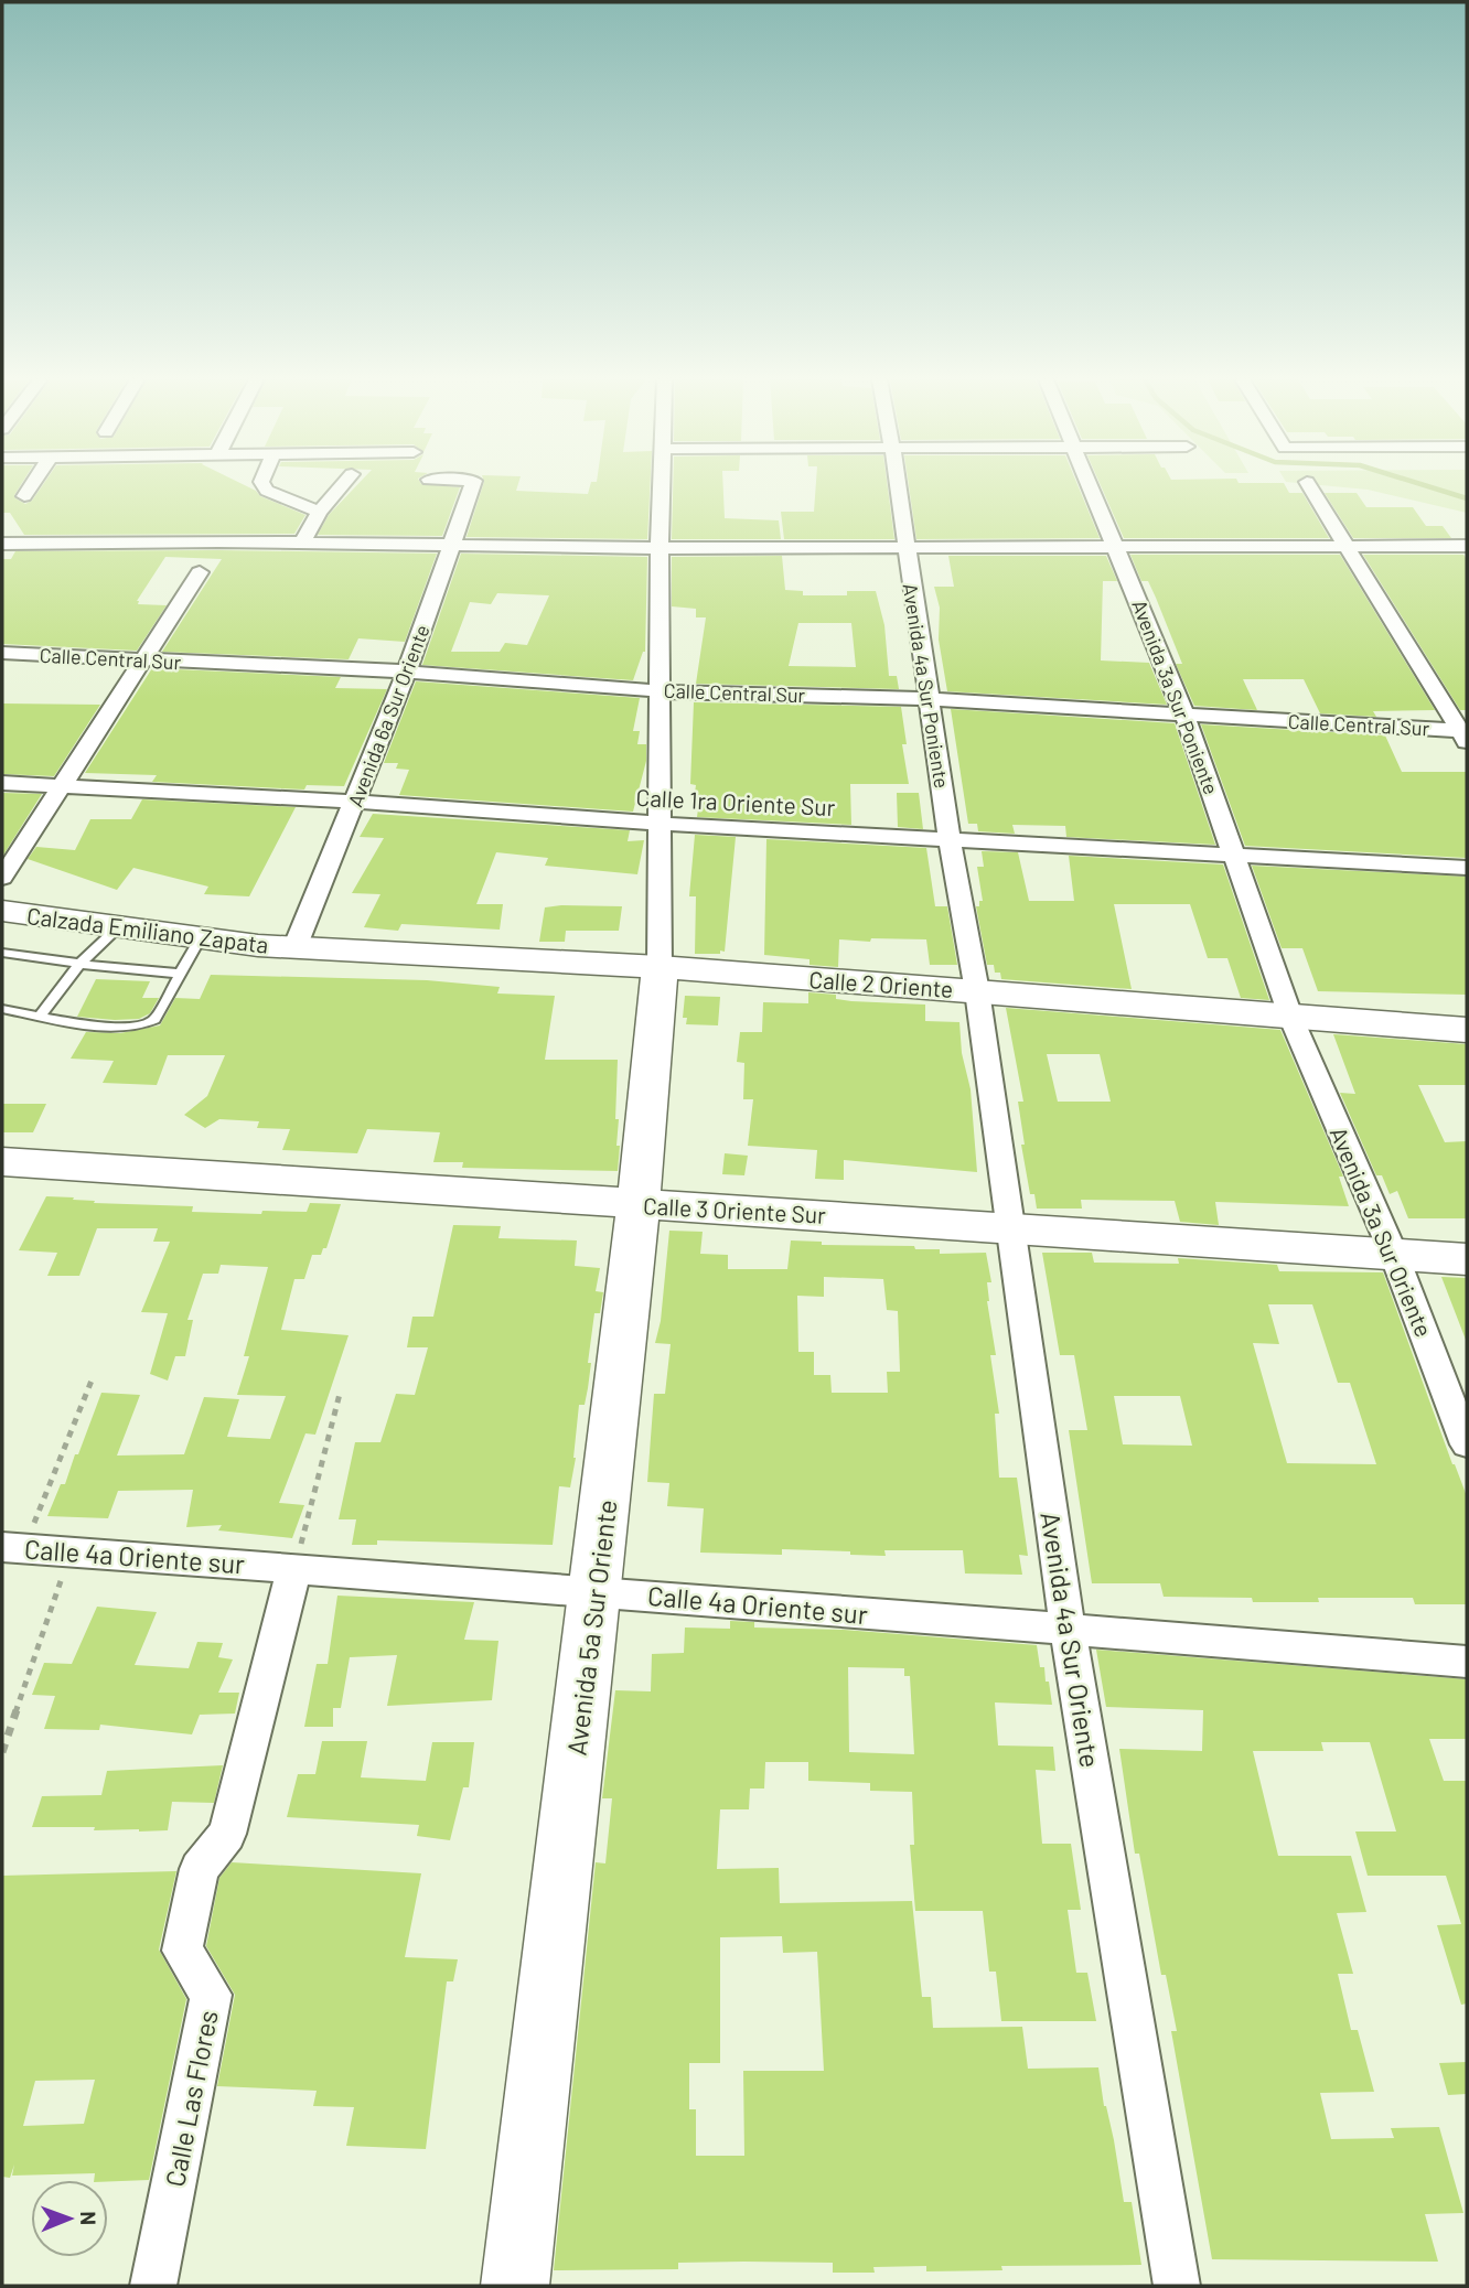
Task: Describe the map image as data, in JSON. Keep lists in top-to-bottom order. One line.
{"streets":{"main road":["Calzada Emiliano Zapata","Calle 2 Oriente","Calle 3 Oriente Sur","Avenida 5a Sur Oriente"],"street":["Calle Central Sur","Avenida 4a Sur Poniente","Avenida 3a Sur Poniente","Avenida 6a Sur Oriente","Calle 1ra Oriente Sur","Avenida 3a Sur Oriente","Calle 4a Oriente sur","Avenida 4a Sur Oriente","Calle Las Flores"]},"crossings":[["Calle Central Sur","Avenida 4a Sur Poniente"],["Calle Central Sur","Avenida 3a Sur Poniente"],["Calle Central Sur","Avenida 6a Sur Oriente"],["Avenida 4a Sur Poniente","Calle 1ra Oriente Sur"],["Avenida 4a Sur Poniente","Calle 2 Oriente"],["Avenida 4a Sur Poniente","Avenida 4a Sur Oriente"],["Avenida 3a Sur Poniente","Calle 1ra Oriente Sur"],["Avenida 3a Sur Poniente","Calle 2 Oriente"],["Avenida 3a Sur Poniente","Avenida 3a Sur Oriente"],["Avenida 6a Sur Oriente","Calle 1ra Oriente Sur"],["Avenida 6a Sur Oriente","Calzada Emiliano Zapata"],["Avenida 6a Sur Oriente","Calle 2 Oriente"],["Calzada Emiliano Zapata","Calle 2 Oriente"],["Calle 2 Oriente","Avenida 3a Sur Oriente"],["Calle 2 Oriente","Avenida 5a Sur Oriente"],["Calle 2 Oriente","Avenida 4a Sur Oriente"],["Calle 3 Oriente Sur","Avenida 3a Sur Oriente"],["Calle 3 Oriente Sur","Avenida 5a Sur Oriente"],["Calle 3 Oriente Sur","Avenida 4a Sur Oriente"],["Calle 4a Oriente sur","Avenida 5a Sur Oriente"],["Calle 4a Oriente sur","Avenida 4a Sur Oriente"],["Calle 4a Oriente sur","Calle Las Flores"]],"north":"right"}
